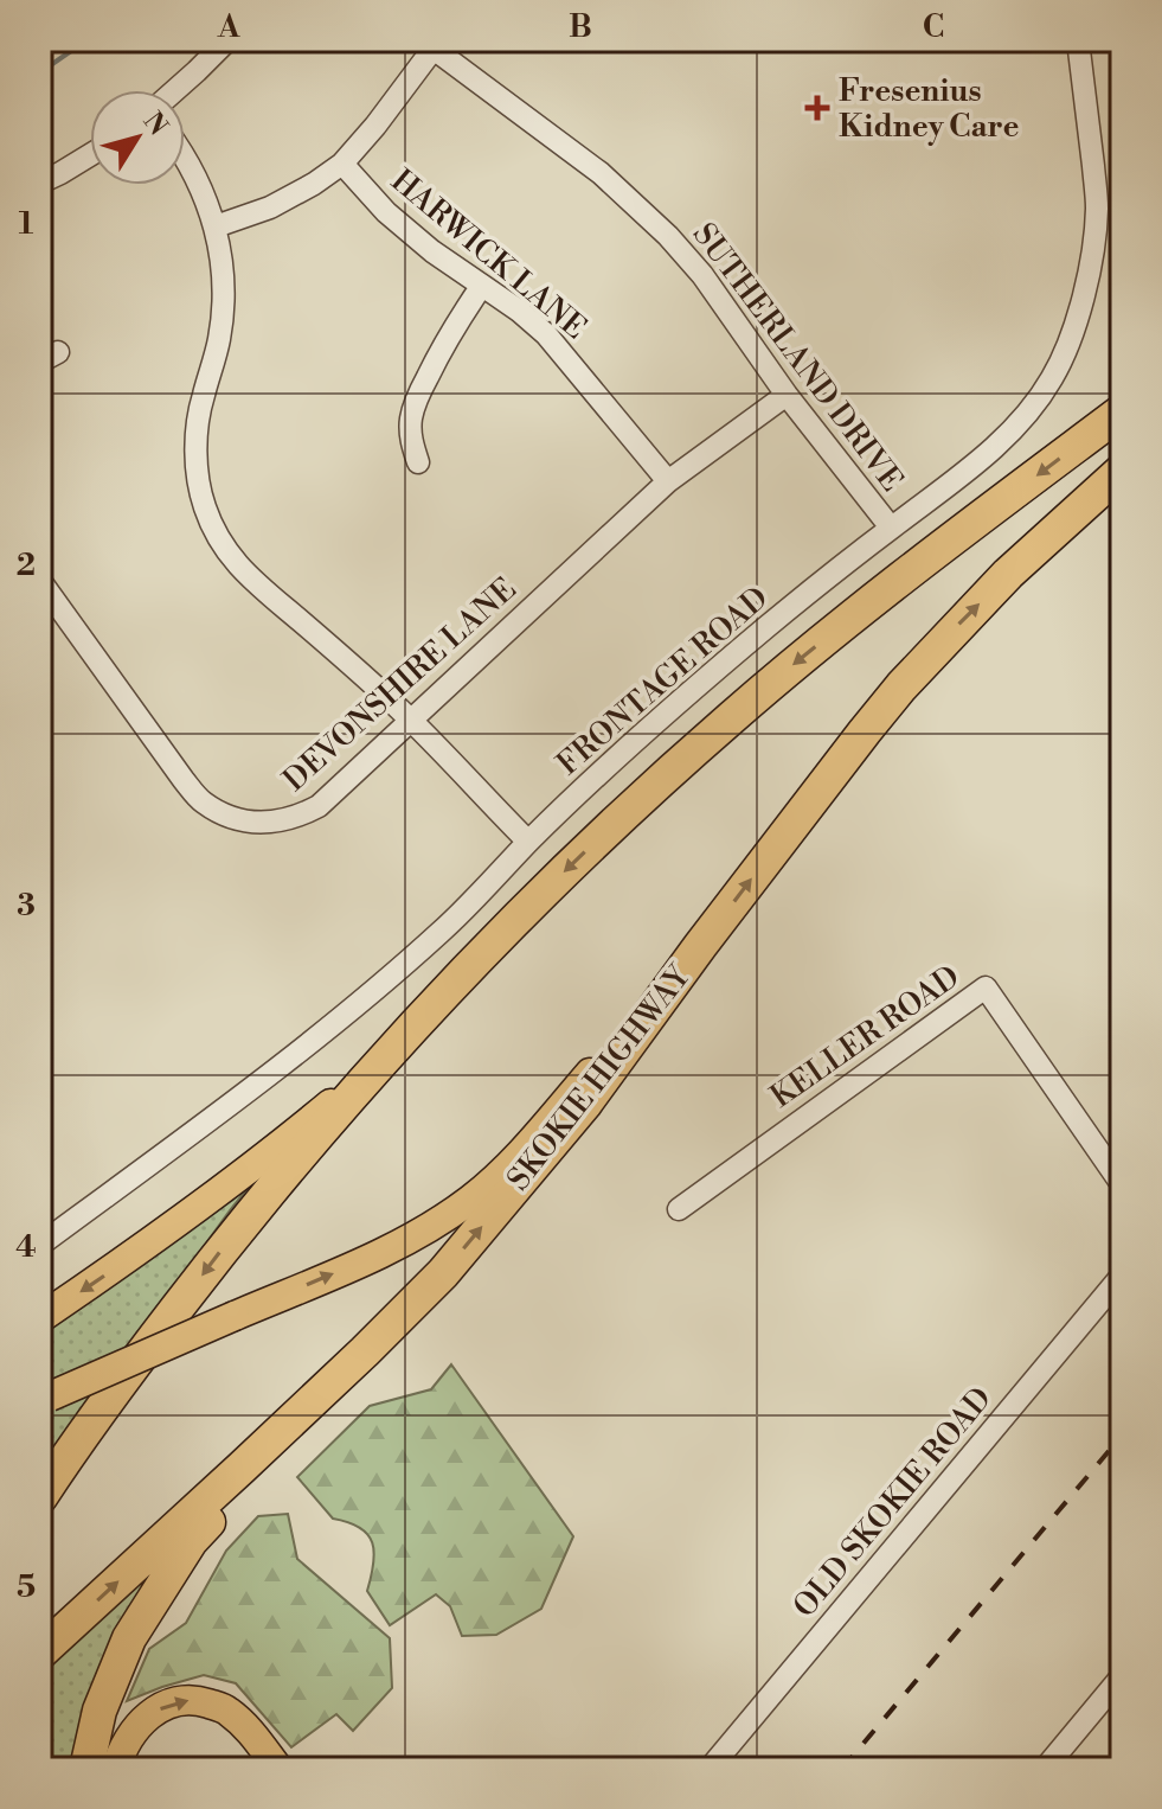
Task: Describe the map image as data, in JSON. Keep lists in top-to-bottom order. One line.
{"streets":{"highway":["SKOKIE HIGHWAY"],"street":["HARWICK LANE","SUTHERLAND DRIVE","FRONTAGE ROAD","DEVONSHIRE LANE","KELLER ROAD","OLD SKOKIE ROAD"]},"crossings":[["HARWICK LANE","DEVONSHIRE LANE"],["SUTHERLAND DRIVE","FRONTAGE ROAD"],["SUTHERLAND DRIVE","DEVONSHIRE LANE"]],"places":{"health":["Fresenius Kidney Care"]},"north":"top right","grid":{"columns":["A","B","C"],"rows":["1","2","3","4","5"]}}
